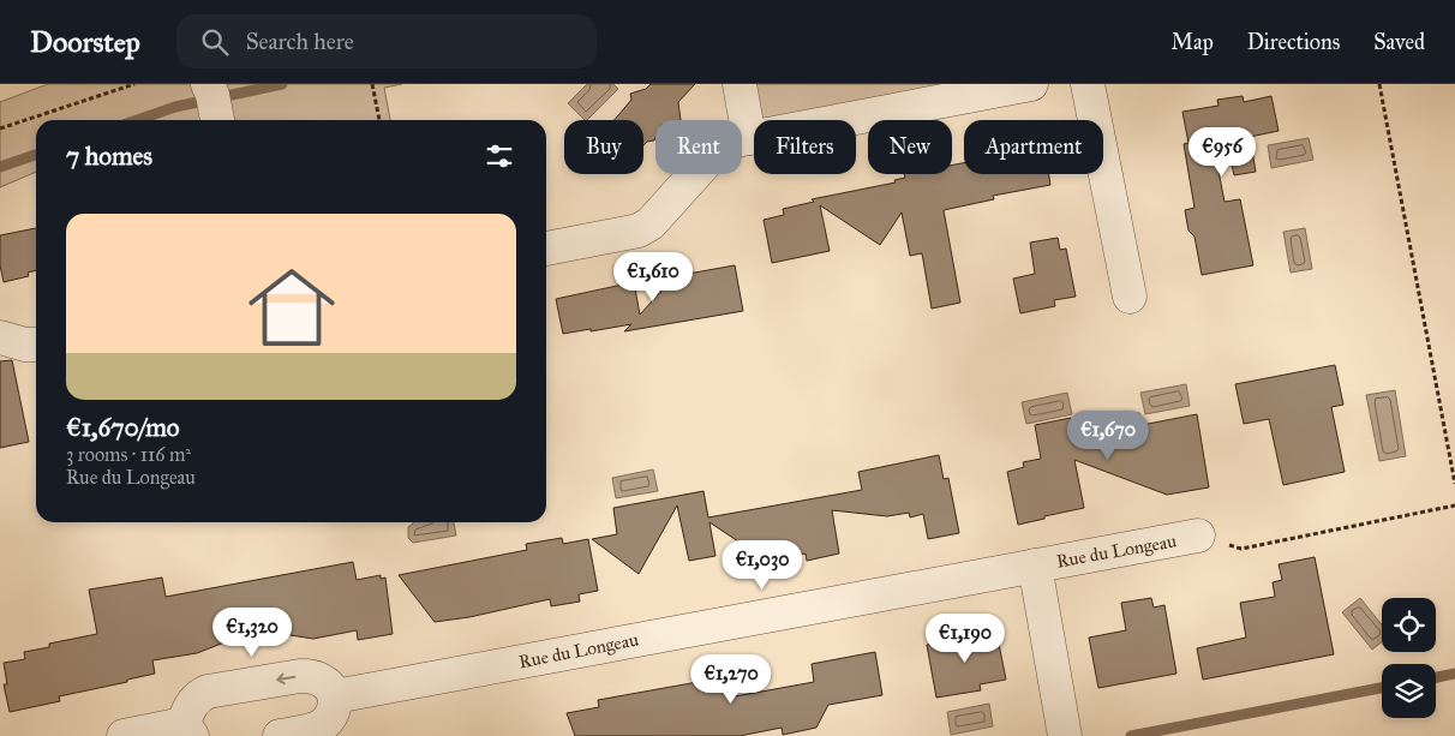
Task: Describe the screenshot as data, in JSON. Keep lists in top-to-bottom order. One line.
{"streets":{"street":["Rue du Longeau"]},"page":{"header":"Doorstep","search":"Search here","nav":["Map","Directions","Saved"],"chip":["Buy","Rent","Filters","New","Apartment"],"heading":"7 homes","price":["€956","€1,610","€1,670","€1,030","€1,320","€1,190","€1,270"],"list":[{"name":"€1,670/mo","note":"3 rooms · 116 m² · Rue du Longeau"}]}}
